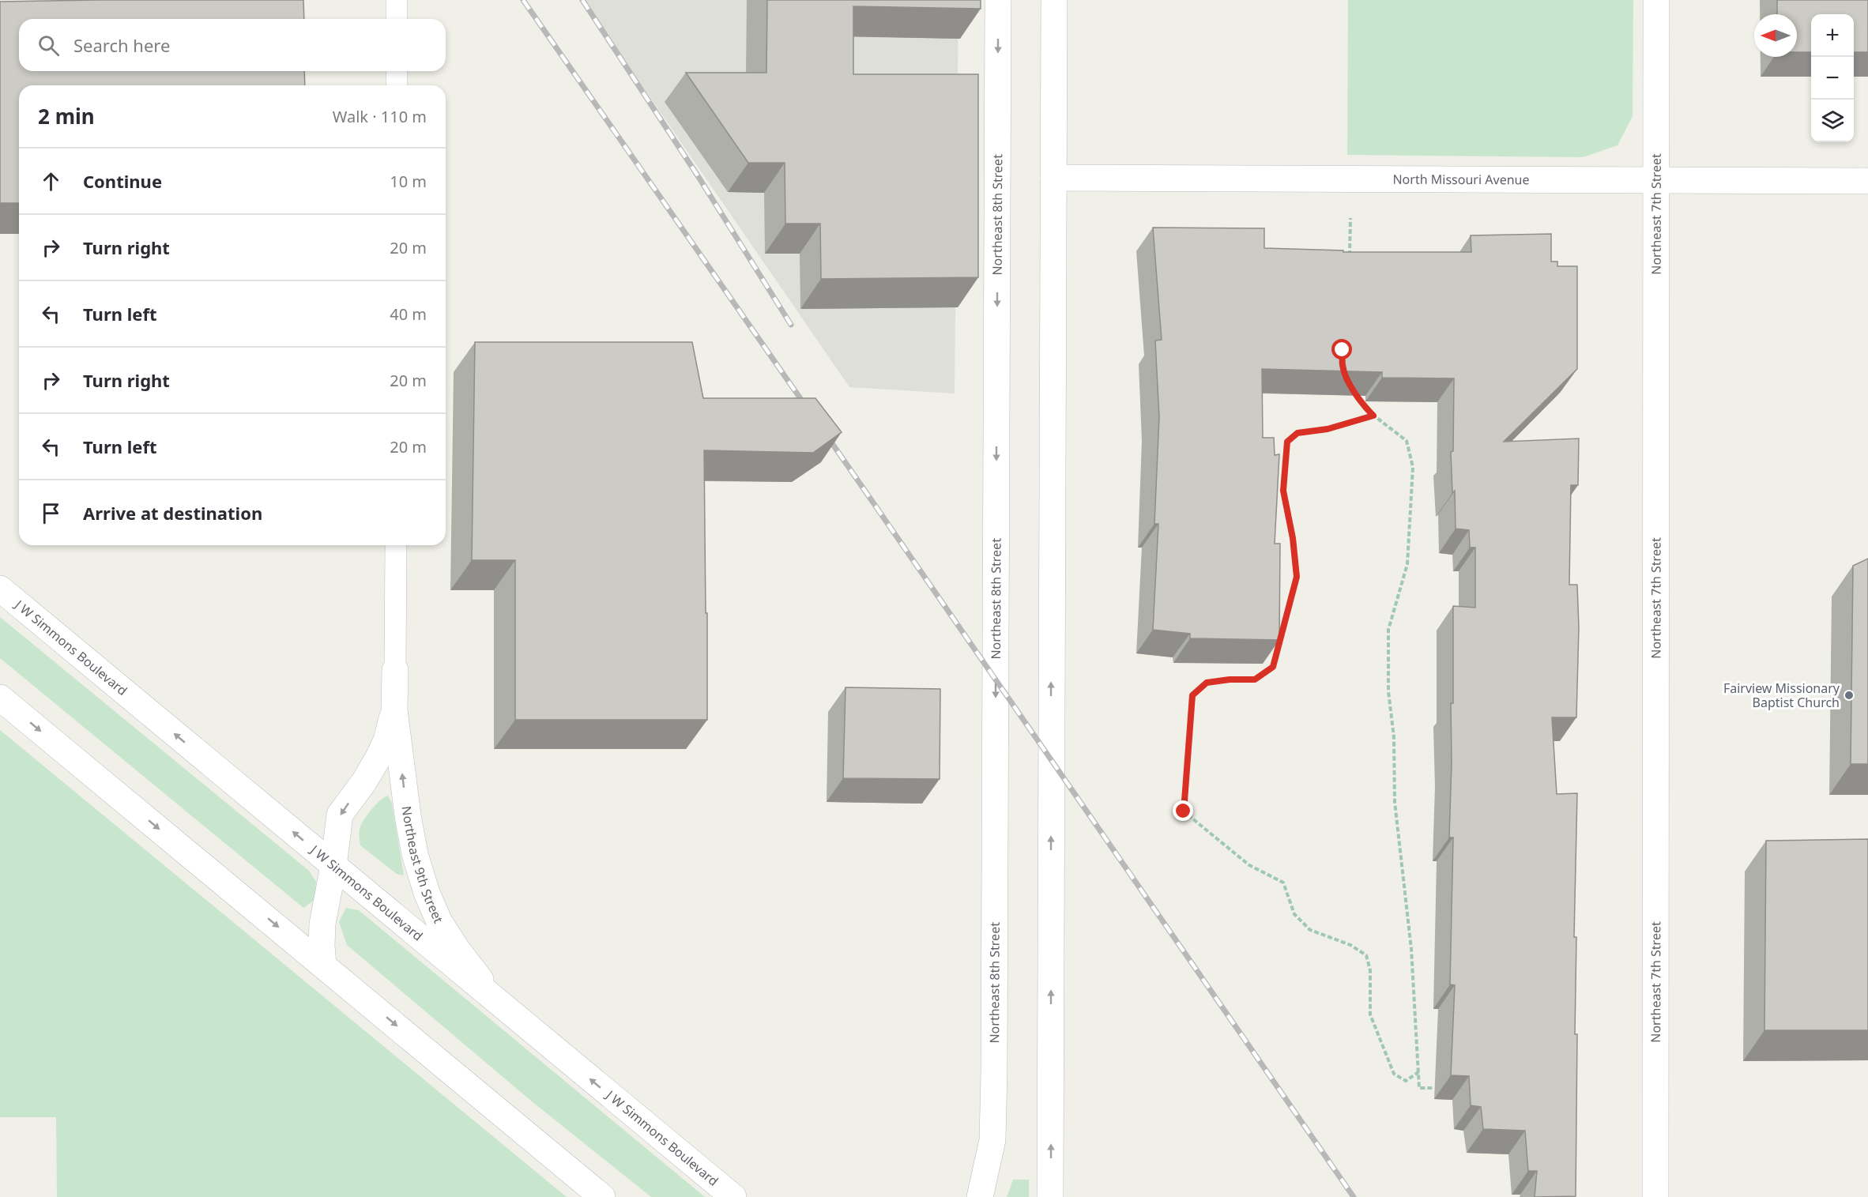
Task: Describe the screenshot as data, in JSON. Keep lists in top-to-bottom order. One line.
{"streets":{"street":["North Missouri Avenue","Northeast 7th Street","Northeast 8th Street","J W Simmons Boulevard","Northeast 9th Street"]},"crossings":[["North Missouri Avenue","Northeast 7th Street"],["J W Simmons Boulevard","Northeast 9th Street"]],"places":["Fairview Missionary Baptist Church"],"north":"left","page":{"map_buttons":["+","−"],"search":"Search here","heading":["2 min","Walk · 110 m"],"list":[["Continue","10 m"],["Turn right","20 m"],["Turn left","40 m"],["Turn right","20 m"],["Turn left","20 m"],"Arrive at destination"]}}
